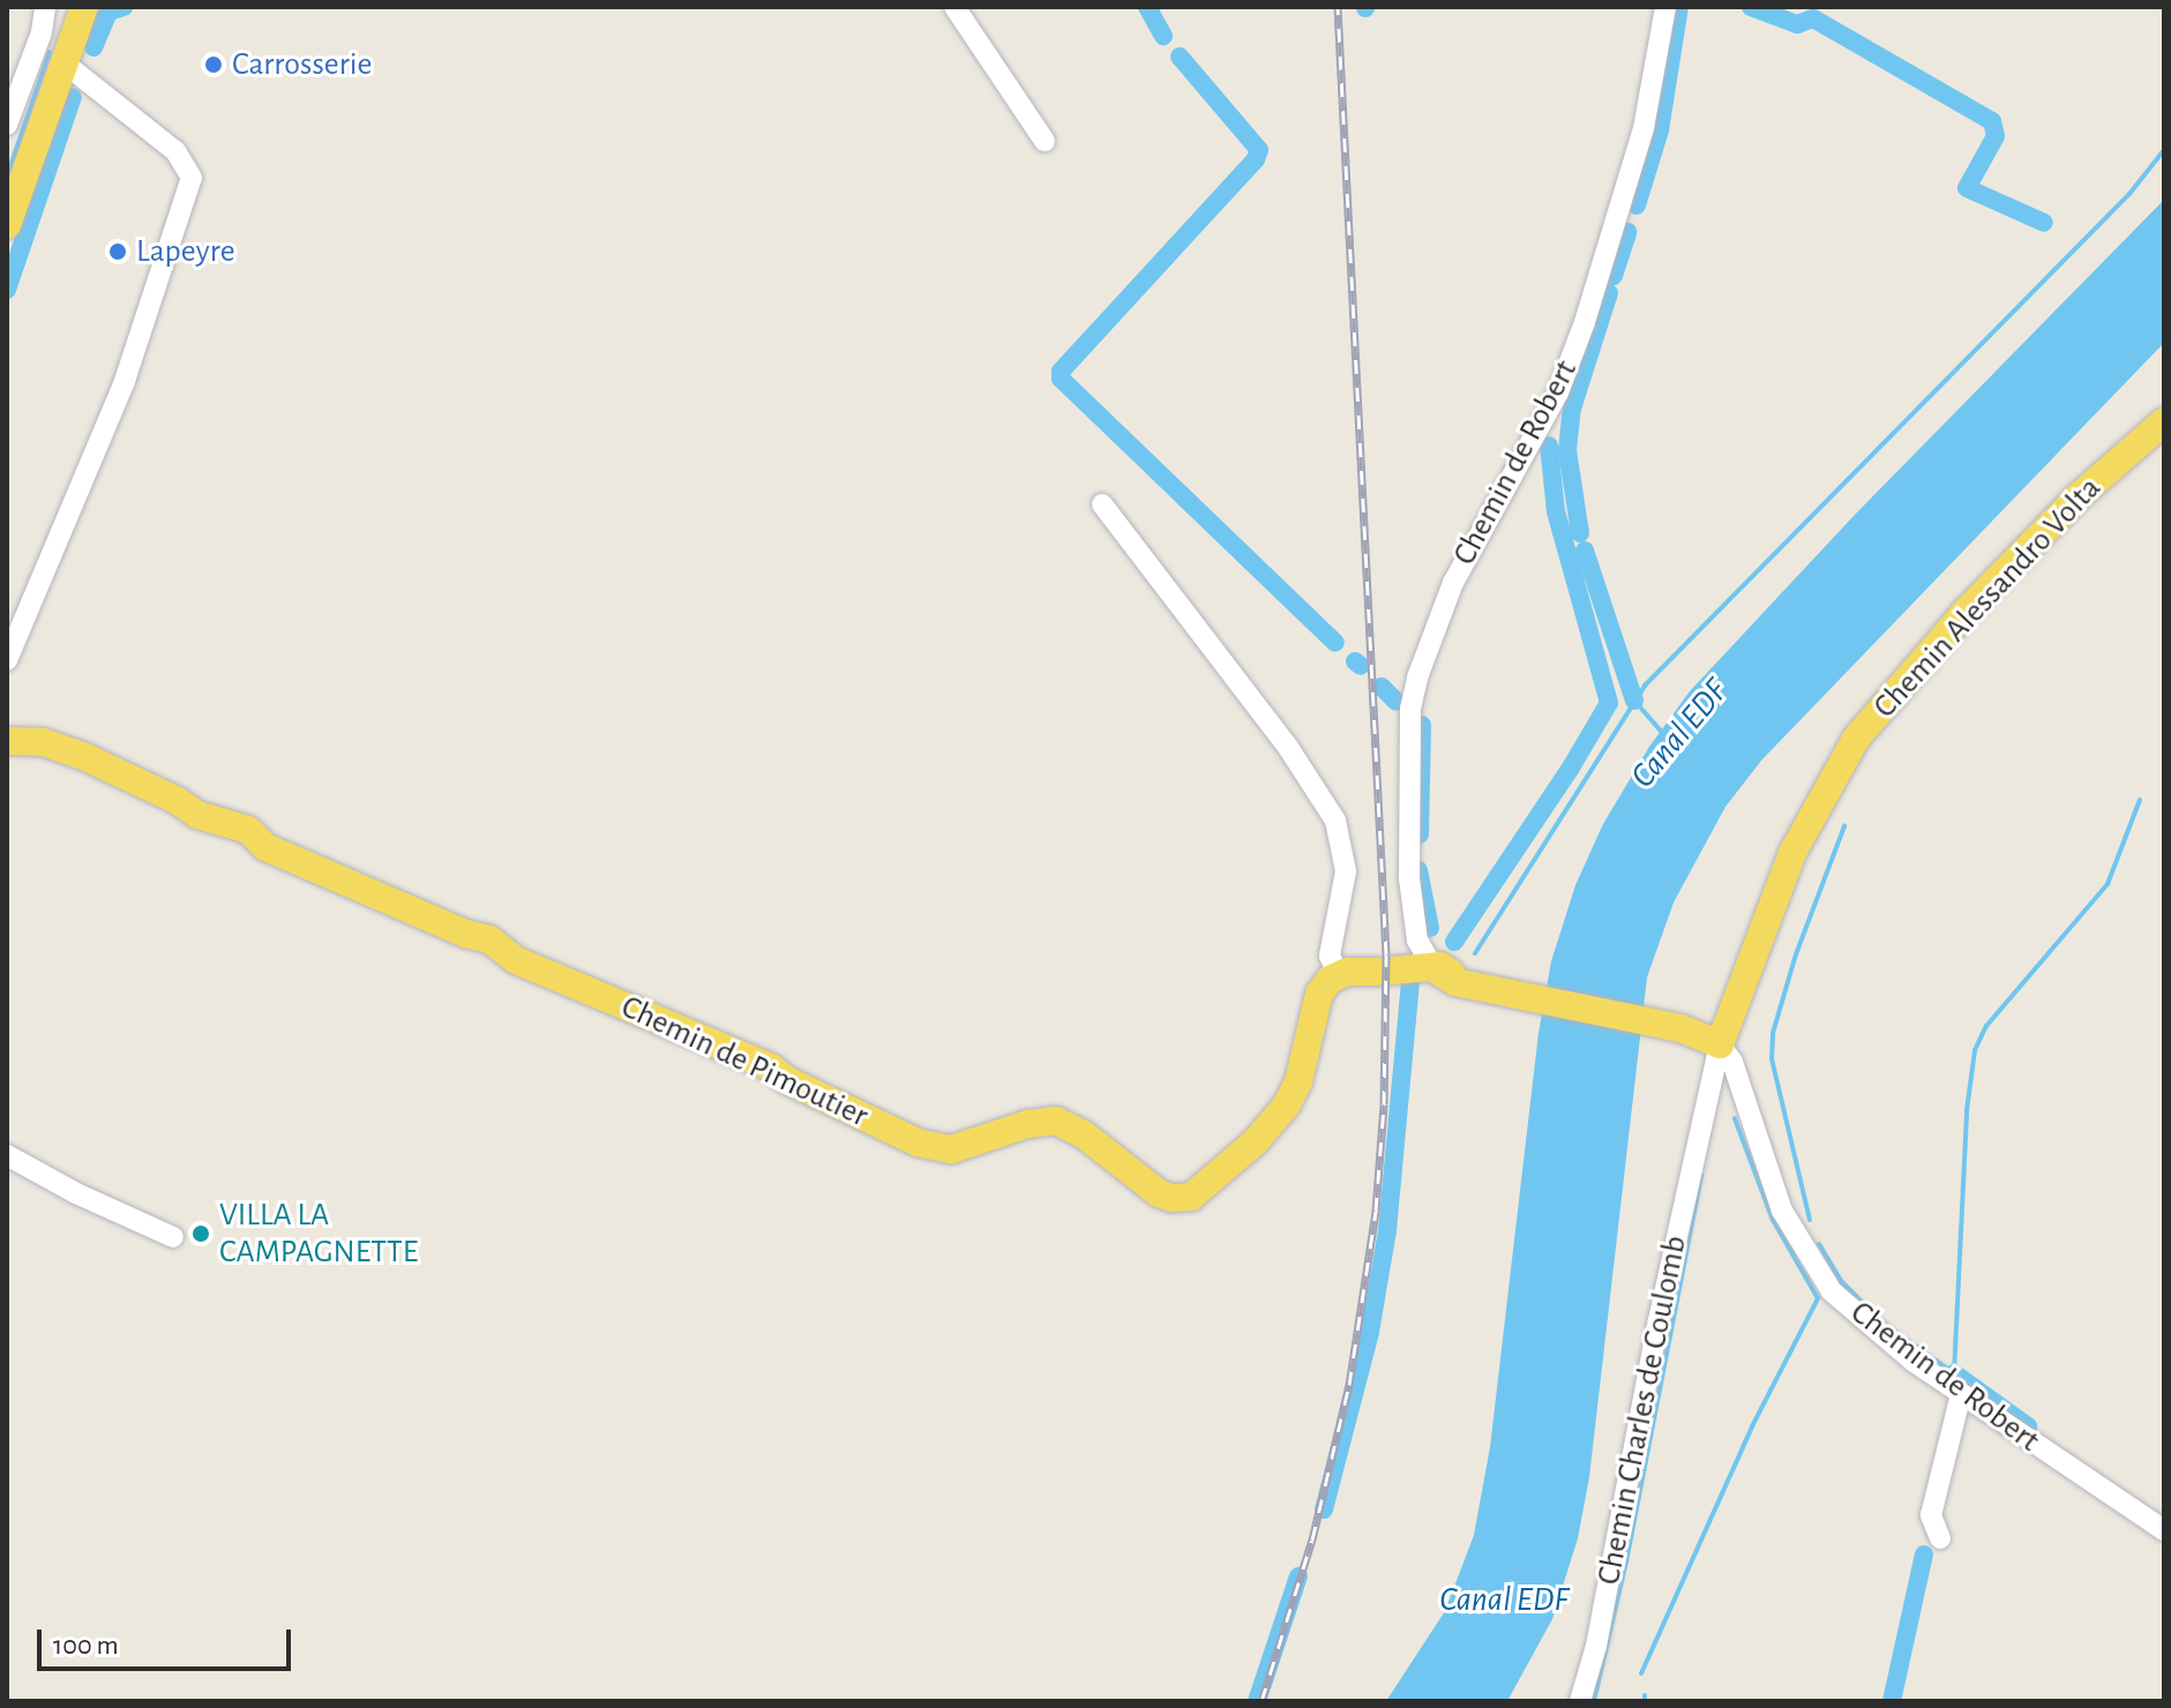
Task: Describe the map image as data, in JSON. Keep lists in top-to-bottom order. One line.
{"streets":{"main road":["Chemin Alessandro Volta","Chemin de Pimoutier"],"street":["Chemin de Robert","Chemin Charles de Coulomb"]},"crossings":[["Chemin de Robert","Chemin Alessandro Volta"],["Chemin de Robert","Chemin Charles de Coulomb"],["Chemin Alessandro Volta","Chemin Charles de Coulomb"]],"water":["Canal EDF"],"places":["Carrosserie","Lapeyre","VILLA LA CAMPAGNETTE"],"scale_bar":"100 m"}
